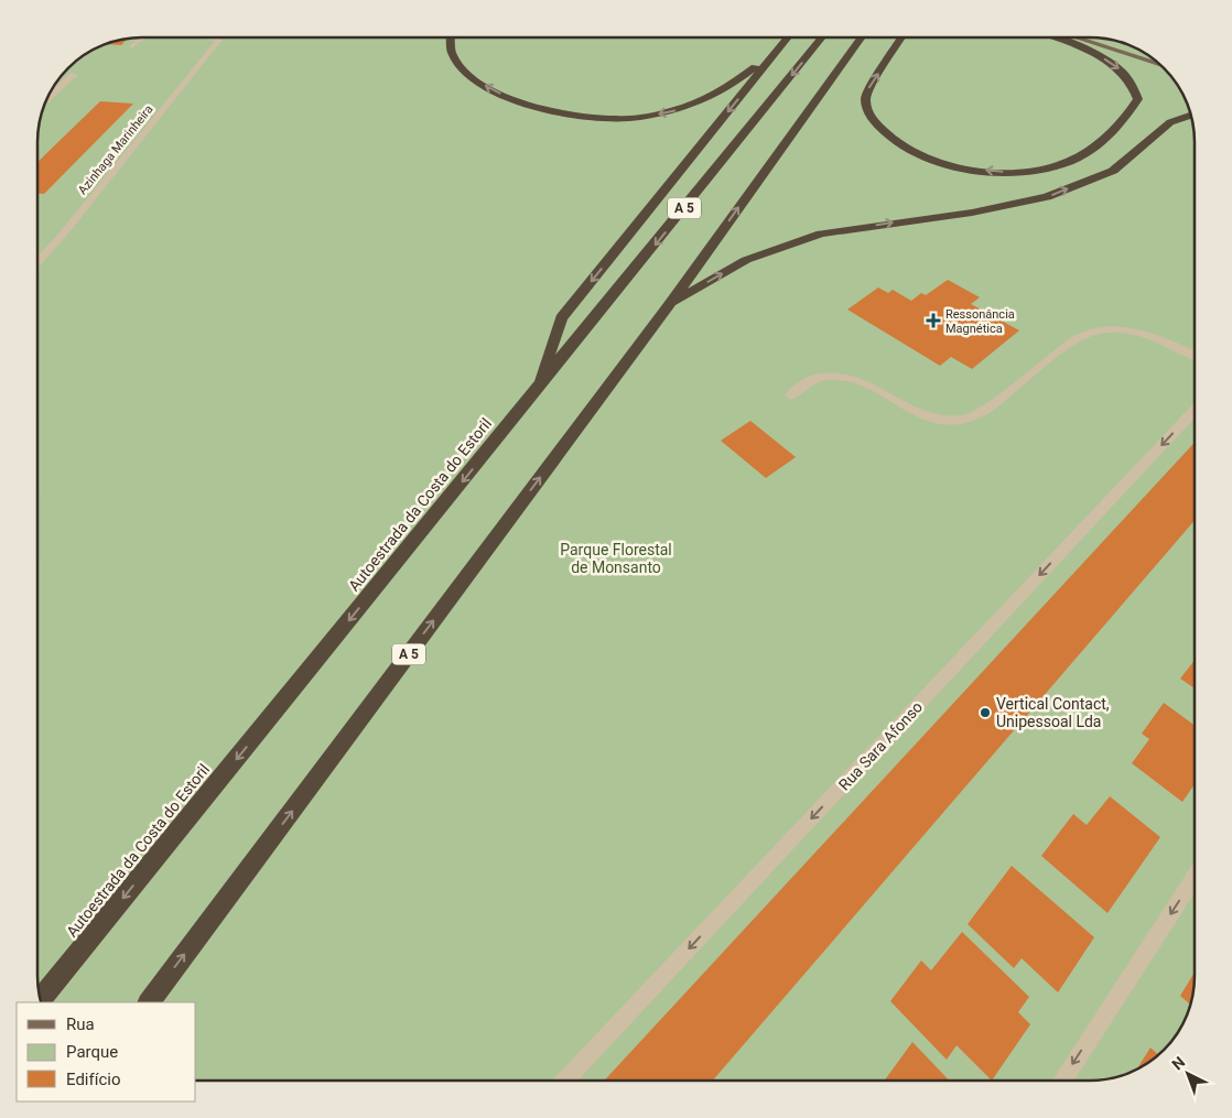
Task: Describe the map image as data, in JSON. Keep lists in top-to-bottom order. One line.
{"streets":{"highway":["A 5","Autoestrada da Costa do Estoril"],"street":["Azinhaga Marinheira","Rua Sara Afonso"]},"one_way":["Rua Sara Afonso"],"parks":["Parque Florestal de Monsanto"],"places":{"health":["Ressonância Magnética"],"other":["Vertical Contact, Unipessoal Lda"]},"legend":["Rua","Parque","Edifício"],"north":"top left"}
